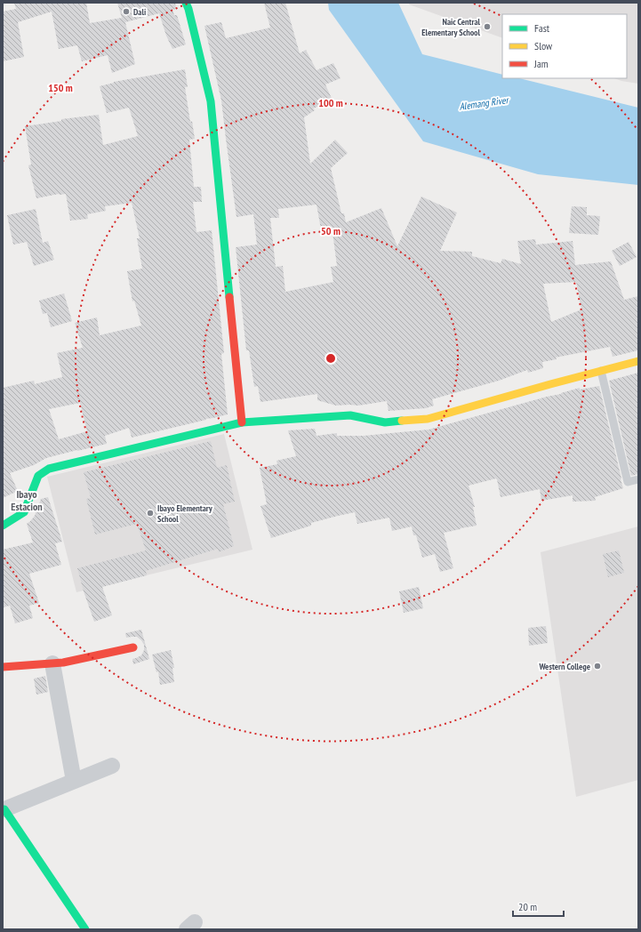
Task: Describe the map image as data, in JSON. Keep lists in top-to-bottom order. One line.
{"districts":["Ibayo Estacion"],"water":["Alemang River"],"places":["Dali","Naic Central Elementary School","Ibayo Elementary School","Western College"],"legend":["Fast","Slow","Jam"],"scale_bar":"20 m","rings":["150 m","100 m","50 m"]}
